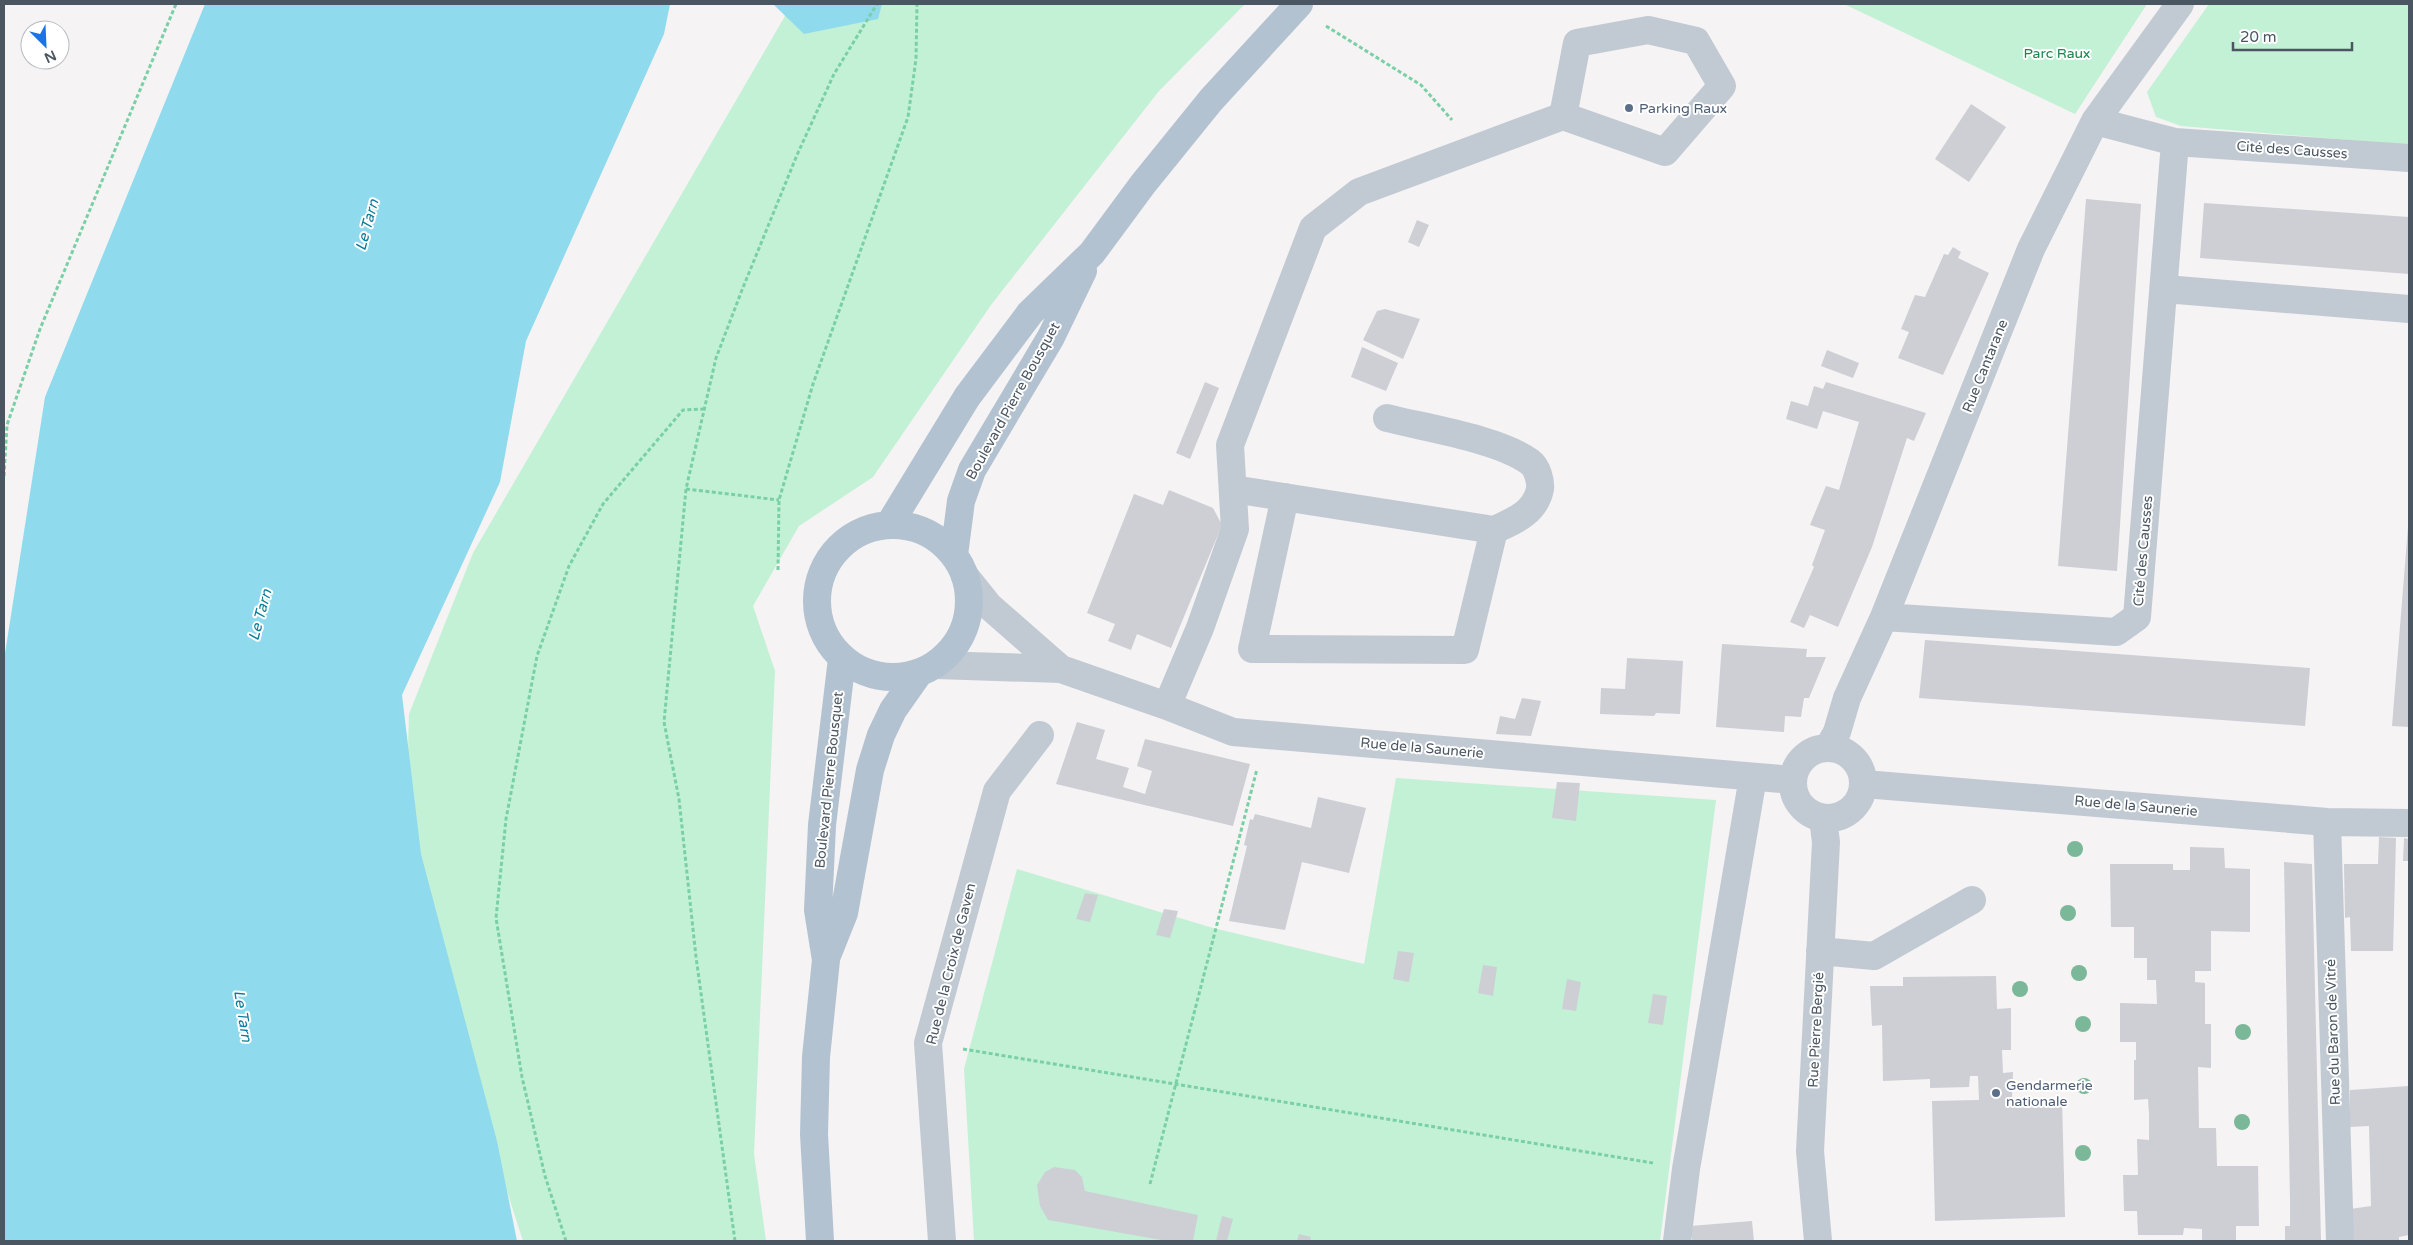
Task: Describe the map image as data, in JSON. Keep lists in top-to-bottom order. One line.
{"streets":{"main road":["Boulevard Pierre Bousquet"],"street":["Cité des Causses","Rue Cantarane","Rue de la Saunerie","Rue de la Croix de Gaven","Rue Pierre Bergié","Rue du Baron de Vitré"]},"crossings":[["Cité des Causses","Rue Cantarane"],["Rue Cantarane","Rue de la Saunerie"],["Rue Cantarane","Rue Pierre Bergié"],["Boulevard Pierre Bousquet","Rue de la Saunerie"],["Rue de la Saunerie","Rue Pierre Bergié"],["Rue de la Saunerie","Rue du Baron de Vitré"]],"water":["Le Tarn"],"parks":["Parc Raux"],"places":["Parking Raux","Gendarmerie nationale"],"scale_bar":"20 m","north":"bottom right"}
